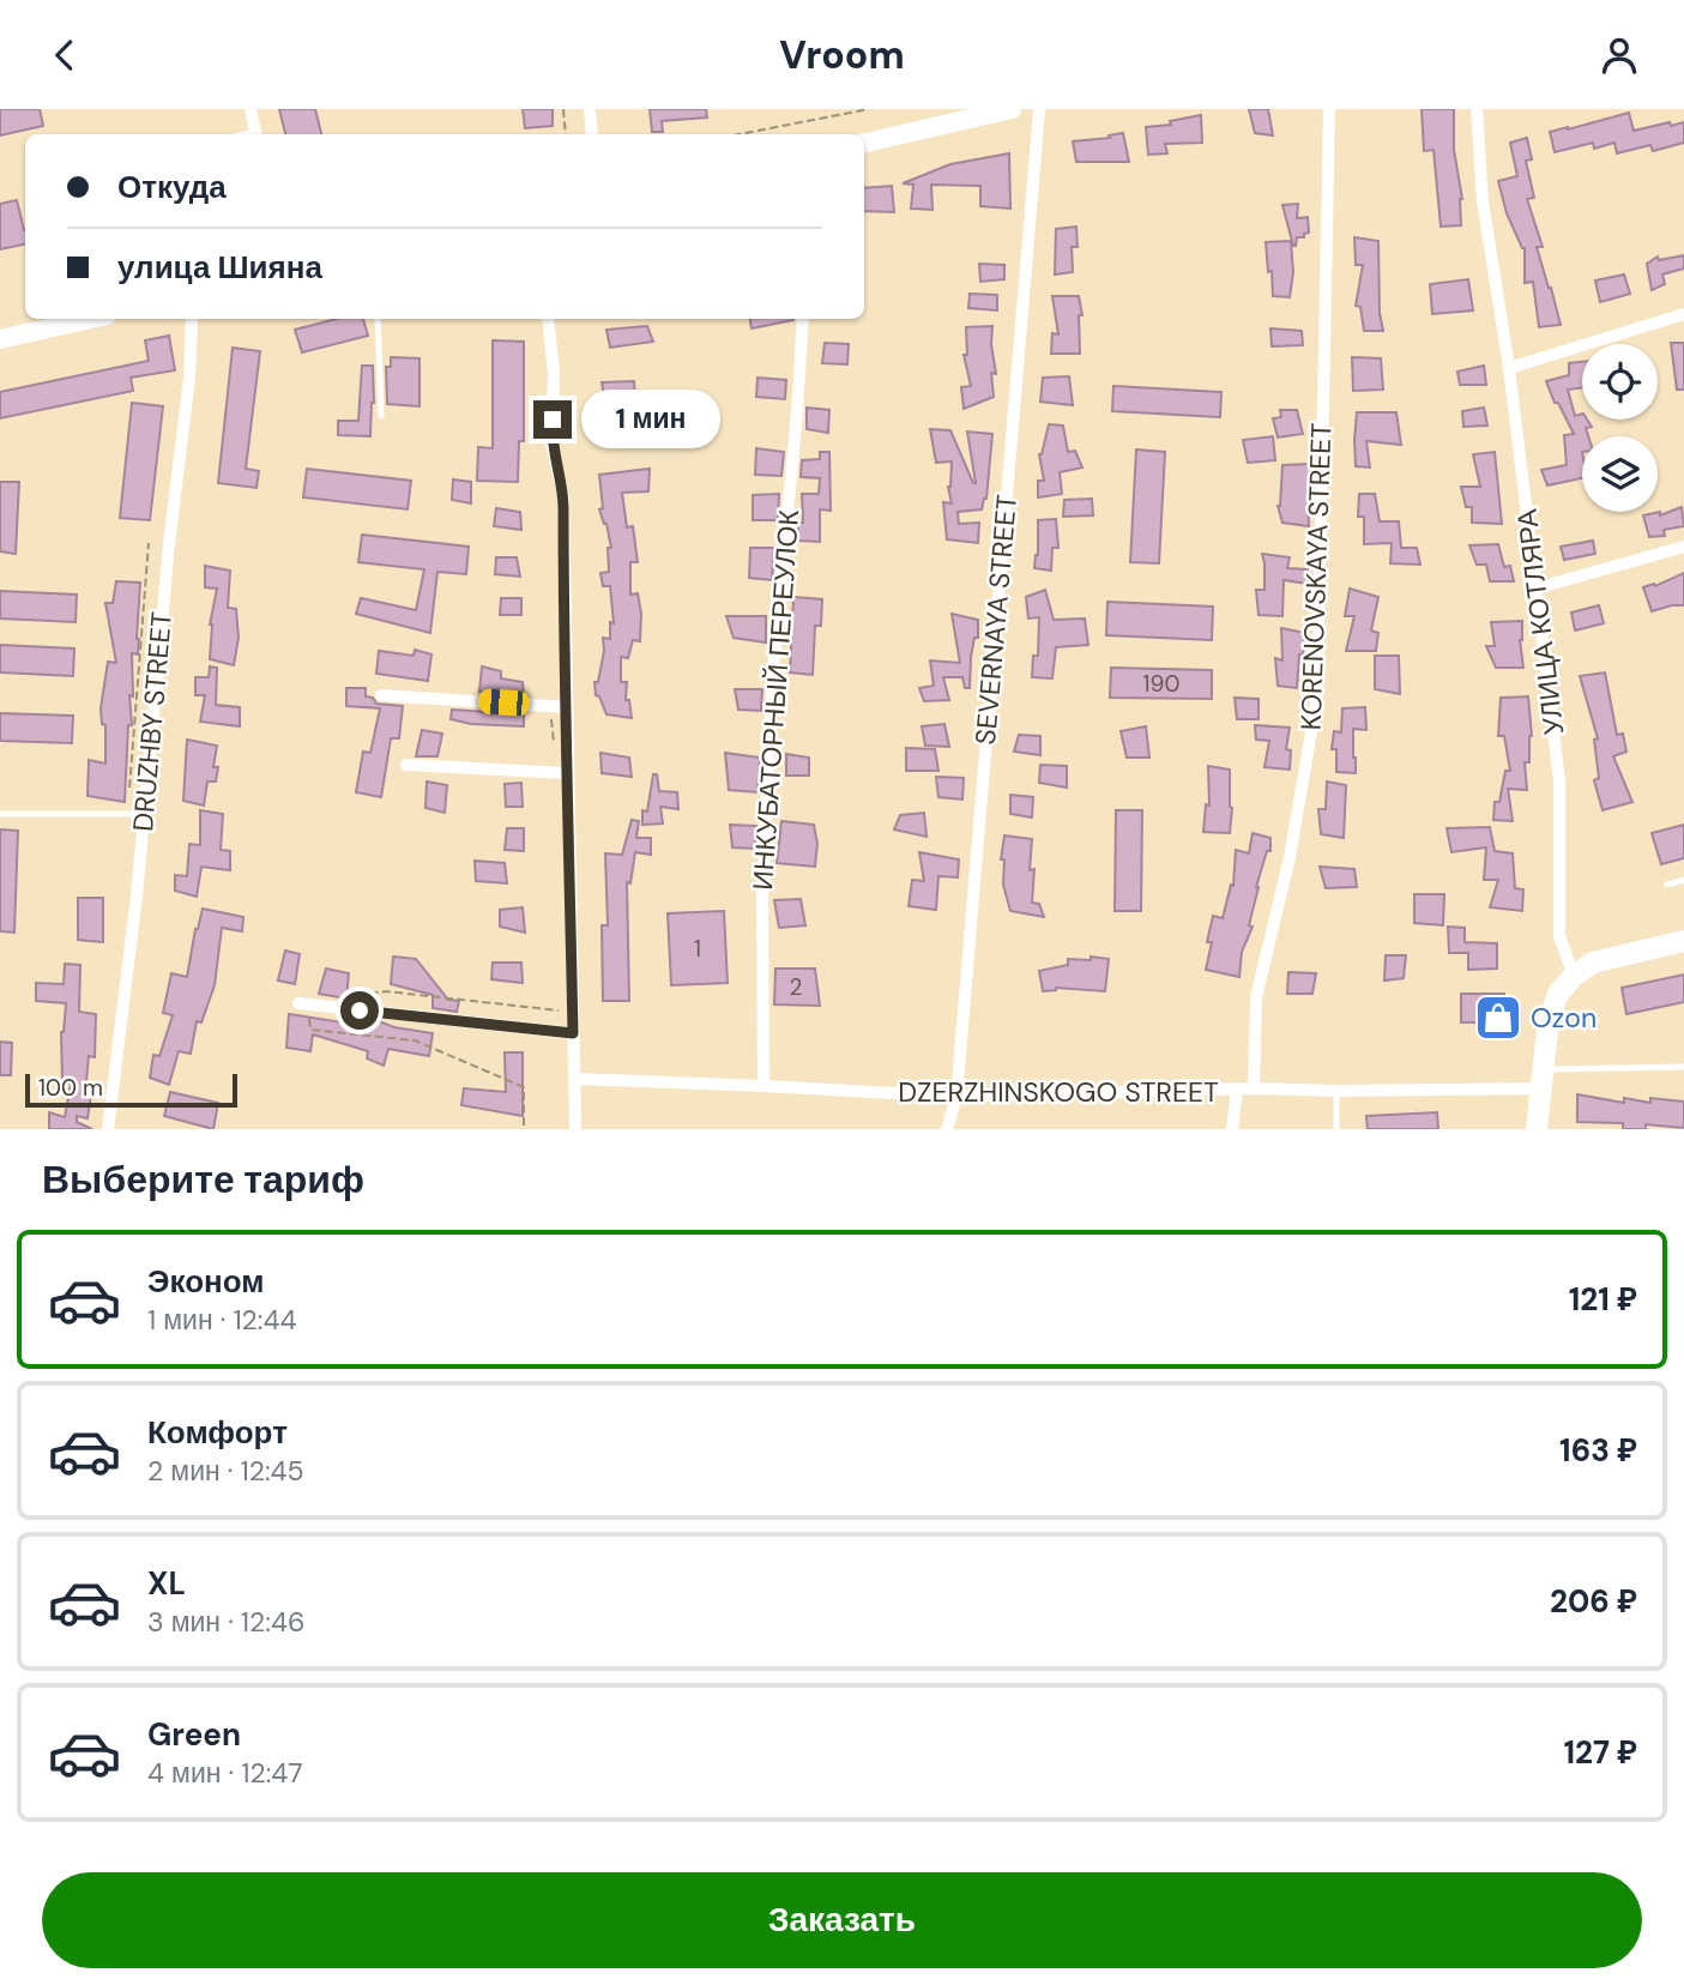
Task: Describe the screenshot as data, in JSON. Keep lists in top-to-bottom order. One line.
{"streets":{"street":["KORENOVSKAYA STREET","SEVERNAYA STREET","УЛИЦА КОТЛЯРА","ИНКУБАТОРНЫЙ ПЕРЕУЛОК","DRUZHBY STREET","DZERZHINSKOGO STREET"]},"crossings":[["KORENOVSKAYA STREET","DZERZHINSKOGO STREET"],["SEVERNAYA STREET","DZERZHINSKOGO STREET"],["ИНКУБАТОРНЫЙ ПЕРЕУЛОК","DZERZHINSKOGO STREET"]],"places":{"shop":["Ozon"]},"house_numbers":["190","1","2"],"scale_bar":"100 m","page":{"header":"Vroom","banner":["Откуда","улица Шияна"],"bubble":"1 мин","scale":"100 m","heading":"Выберите тариф","list":[{"name":"Эконом","note":"1 мин · 12:44","value":"121 ₽"},{"name":"Комфорт","note":"2 мин · 12:45","value":"163 ₽"},{"name":"XL","note":"3 мин · 12:46","value":"206 ₽"},{"name":"Green","note":"4 мин · 12:47","value":"127 ₽"}],"buttons":"Заказать"}}
